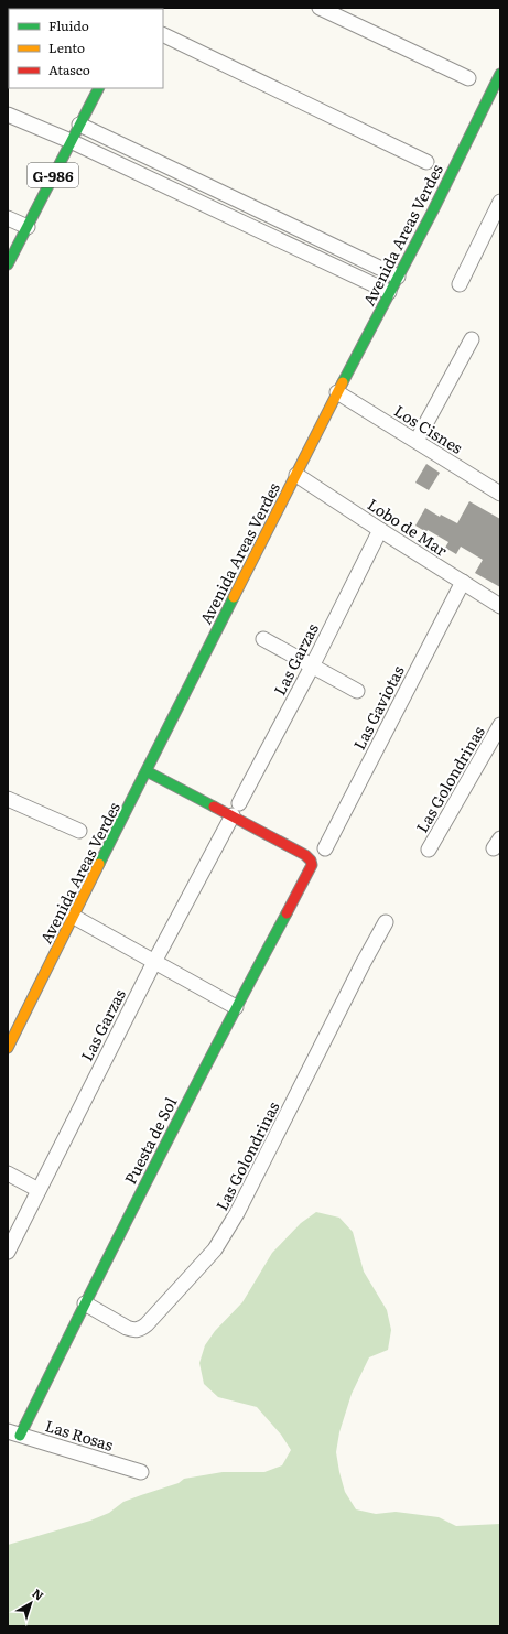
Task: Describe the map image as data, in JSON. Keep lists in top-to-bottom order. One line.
{"streets":{"street":["G-986","Avenida Areas Verdes","Los Cisnes","Lobo de Mar","Las Garzas","Las Gaviotas","Las Golondrinas","Puesta de Sol","Las Rosas"]},"crossings":[["Avenida Areas Verdes","Los Cisnes"],["Avenida Areas Verdes","Lobo de Mar"],["Lobo de Mar","Las Garzas"],["Lobo de Mar","Las Gaviotas"],["Las Garzas","Puesta de Sol"],["Las Golondrinas","Puesta de Sol"],["Puesta de Sol","Las Rosas"]],"legend":["Fluido","Lento","Atasco"],"north":"top right"}
